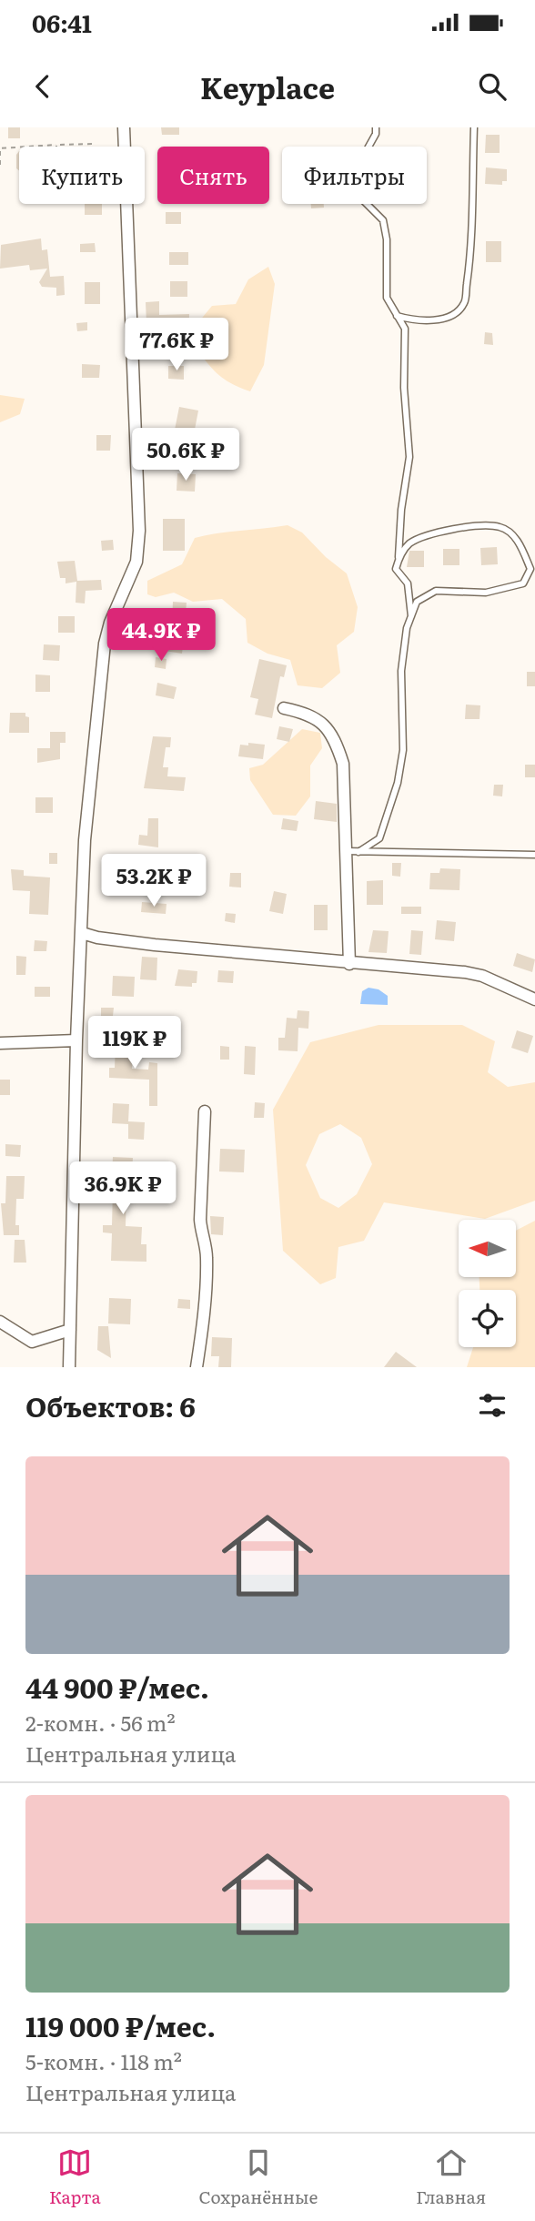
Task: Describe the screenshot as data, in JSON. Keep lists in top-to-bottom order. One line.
{"north":"left","page":{"status":"06:41","header":"Keyplace","chip":["Купить","Снять","Фильтры"],"price":["77.6K ₽","50.6K ₽","44.9K ₽","53.2K ₽","119K ₽","36.9K ₽"],"heading":"Объектов: 6","list":[{"name":"44 900 ₽/мес.","note":"2-комн. · 56 m² · Центральная улица"},{"name":"119 000 ₽/мес.","note":"5-комн. · 118 m² · Центральная улица"}],"tabs":["Карта","Сохранённые","Главная"]}}
